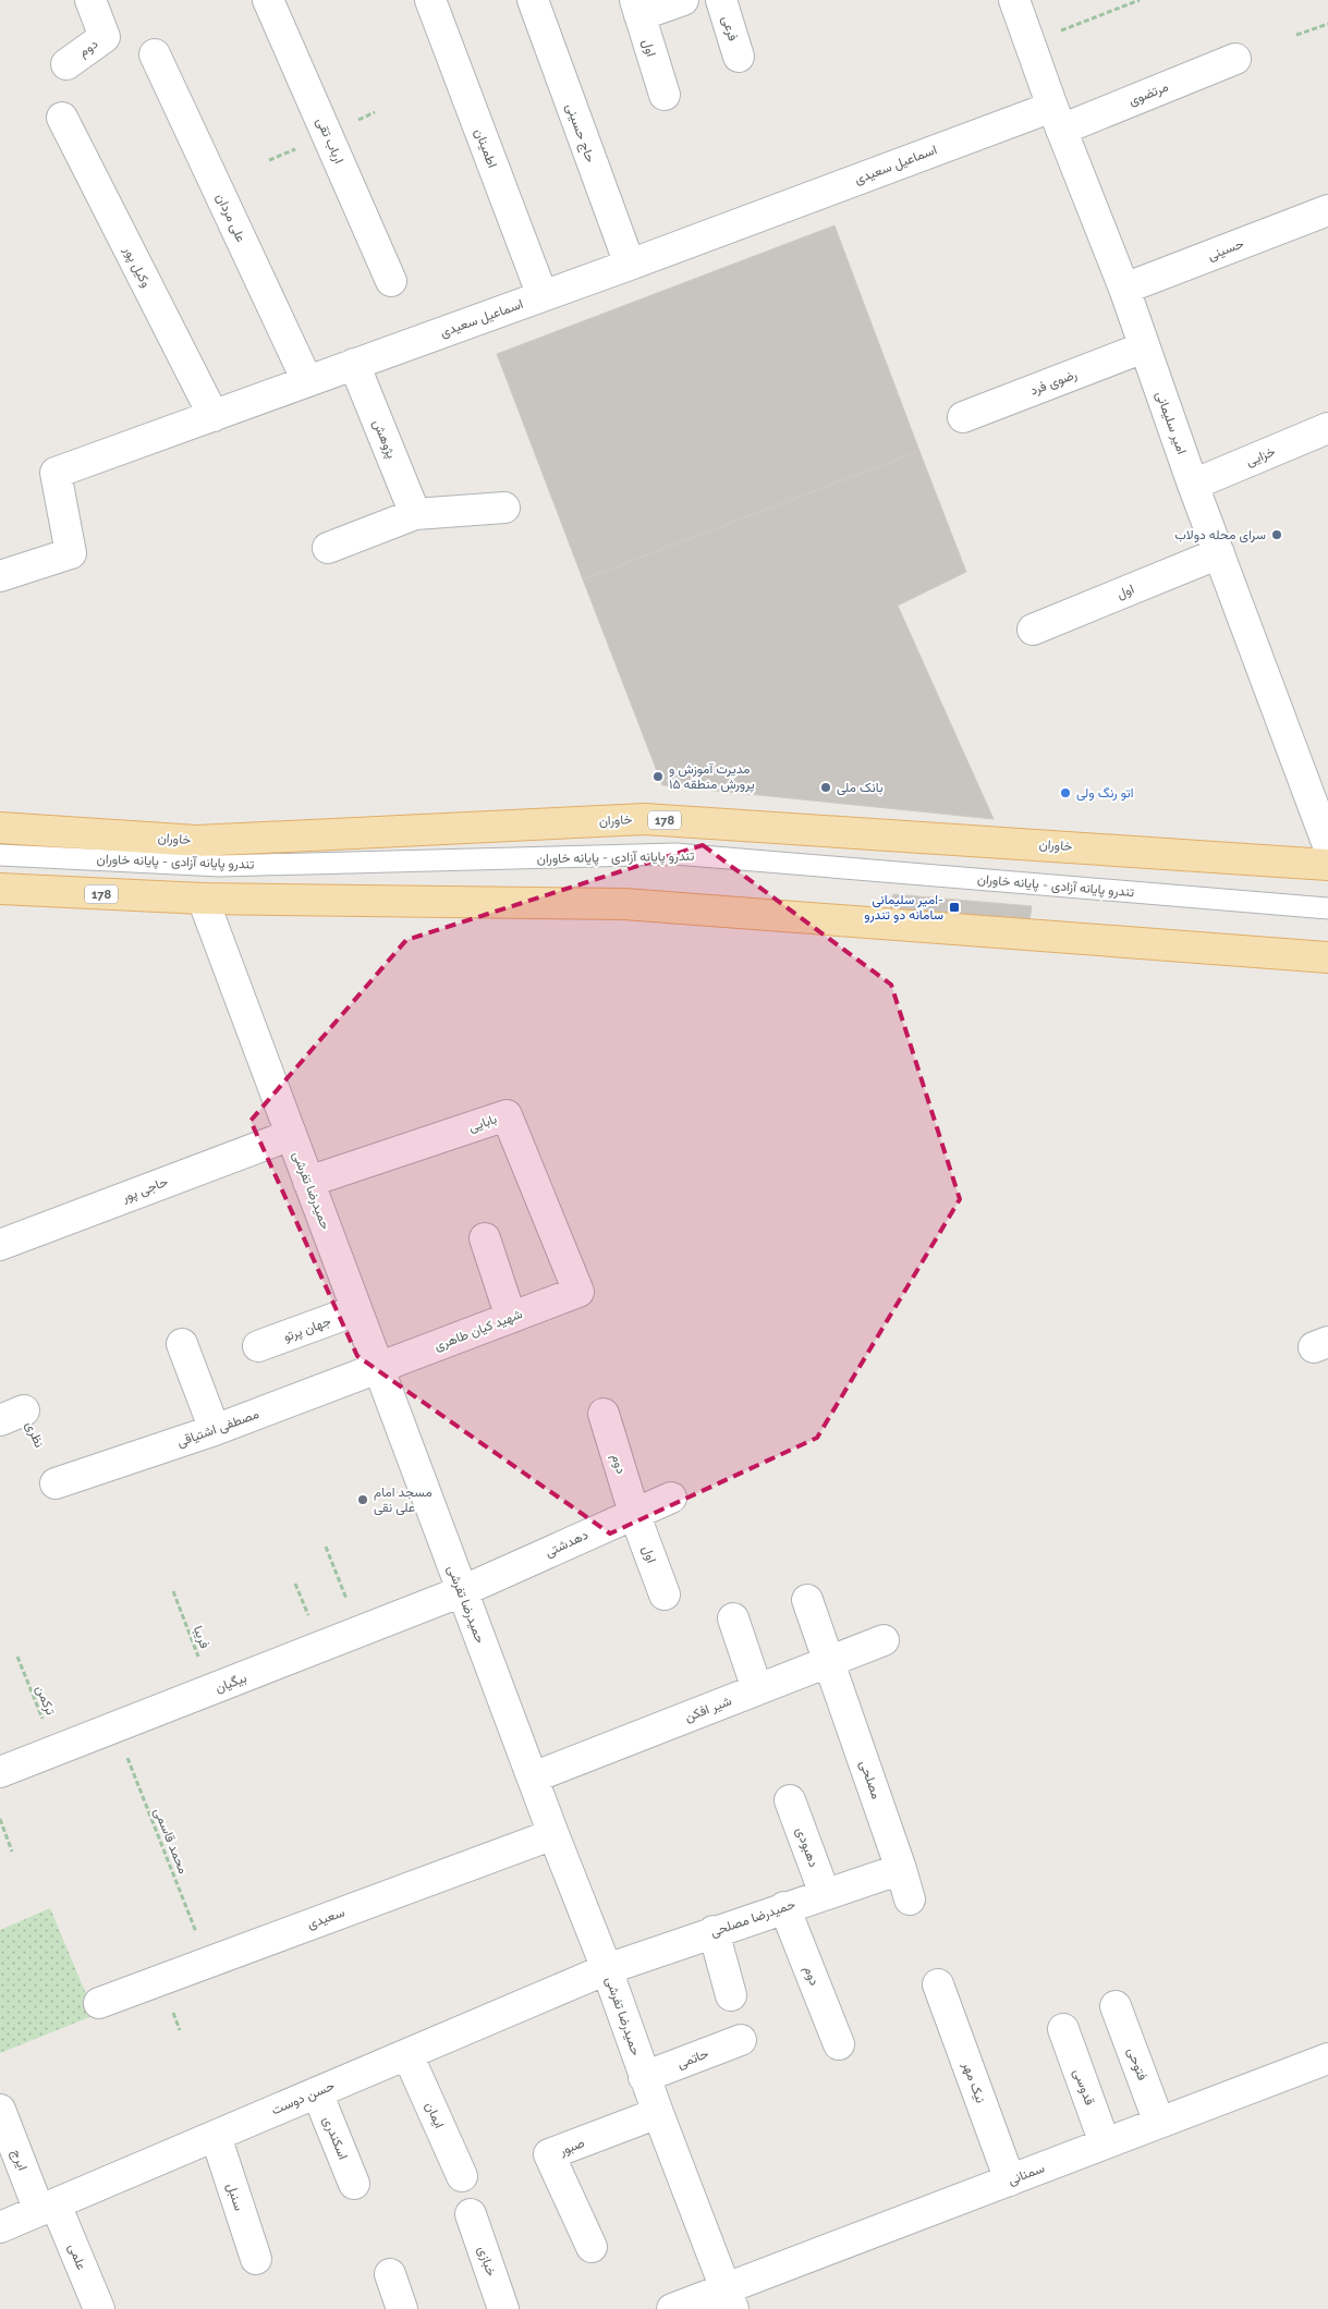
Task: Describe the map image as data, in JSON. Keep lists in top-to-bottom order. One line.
{"streets":{"main road":["خاوران","178"],"street":["فرعی","دوم","اول","مرتضوی","حاج حسینی","ارباب تقی","اطمینان","اسماعیل سعیدی","علی مردان","حسینی","وکیل پور","رضوی فرد","امیر سلیمانی","پژوهش","خزایی","بابایی","حاجی پور","حمیدرضا تفرشی","جهان پرتو","شهید کیان طاهری","مصطفی اشتیاقی","دهدشتی","بیگیان","شیر افکن","مصلحی","دهبودی","سعیدی","حمیدرضا مصلحی","حاتمی","فتوحی","نیک مهر","قدوسی","حسن دوست","ایمان","اسکندری","صبور","ایرج","سمنانی","سنبل","علمی","خبازی"],"lane":["تندرو پایانه آزادی - پایانه خاوران"],"path":["فریبا","ترکمن","محمد قاسمی"]},"crossings":[["دوم","اول"],["دوم","دهدشتی"],["دوم","حمیدرضا مصلحی"],["اول","امیر سلیمانی"],["اول","دهدشتی"],["مرتضوی","اسماعیل سعیدی"],["مرتضوی","امیر سلیمانی"],["حاج حسینی","اسماعیل سعیدی"],["اطمینان","اسماعیل سعیدی"],["اسماعیل سعیدی","علی مردان"],["اسماعیل سعیدی","وکیل پور"],["اسماعیل سعیدی","امیر سلیمانی"],["اسماعیل سعیدی","پژوهش"],["حسینی","امیر سلیمانی"],["رضوی فرد","امیر سلیمانی"],["امیر سلیمانی","خزایی"],["178","حمیدرضا تفرشی"],["بابایی","حمیدرضا تفرشی"],["بابایی","شهید کیان طاهری"],["حاجی پور","حمیدرضا تفرشی"],["حمیدرضا تفرشی","جهان پرتو"],["حمیدرضا تفرشی","شهید کیان طاهری"],["حمیدرضا تفرشی","مصطفی اشتیاقی"],["حمیدرضا تفرشی","دهدشتی"],["حمیدرضا تفرشی","بیگیان"],["حمیدرضا تفرشی","شیر افکن"],["حمیدرضا تفرشی","سعیدی"],["حمیدرضا تفرشی","حمیدرضا مصلحی"],["حمیدرضا تفرشی","حاتمی"],["حمیدرضا تفرشی","حسن دوست"],["حمیدرضا تفرشی","صبور"],["حمیدرضا تفرشی","سمنانی"],["شهید کیان طاهری","مصطفی اشتیاقی"],["دهدشتی","بیگیان"],["فریبا","بیگیان"],["بیگیان","ترکمن"],["بیگیان","محمد قاسمی"],["شیر افکن","مصلحی"],["مصلحی","حمیدرضا مصلحی"],["محمد قاسمی","سعیدی"],["دهبودی","حمیدرضا مصلحی"],["حمیدرضا مصلحی","حسن دوست"],["فتوحی","سمنانی"],["نیک مهر","سمنانی"],["قدوسی","سمنانی"],["حسن دوست","ایمان"],["حسن دوست","اسکندری"],["حسن دوست","ایرج"],["حسن دوست","سنبل"],["حسن دوست","علمی"],["ایرج","علمی"]],"places":{"other":["سرای محله دولاب","مدیرت آموزش و پرورش منطقه ۱۵","بانک ملی","اتو رنگ ولی","مسجد امام علی نقی"],"transit":["امیر سلیمانی- سامانه دو تندرو"]}}
